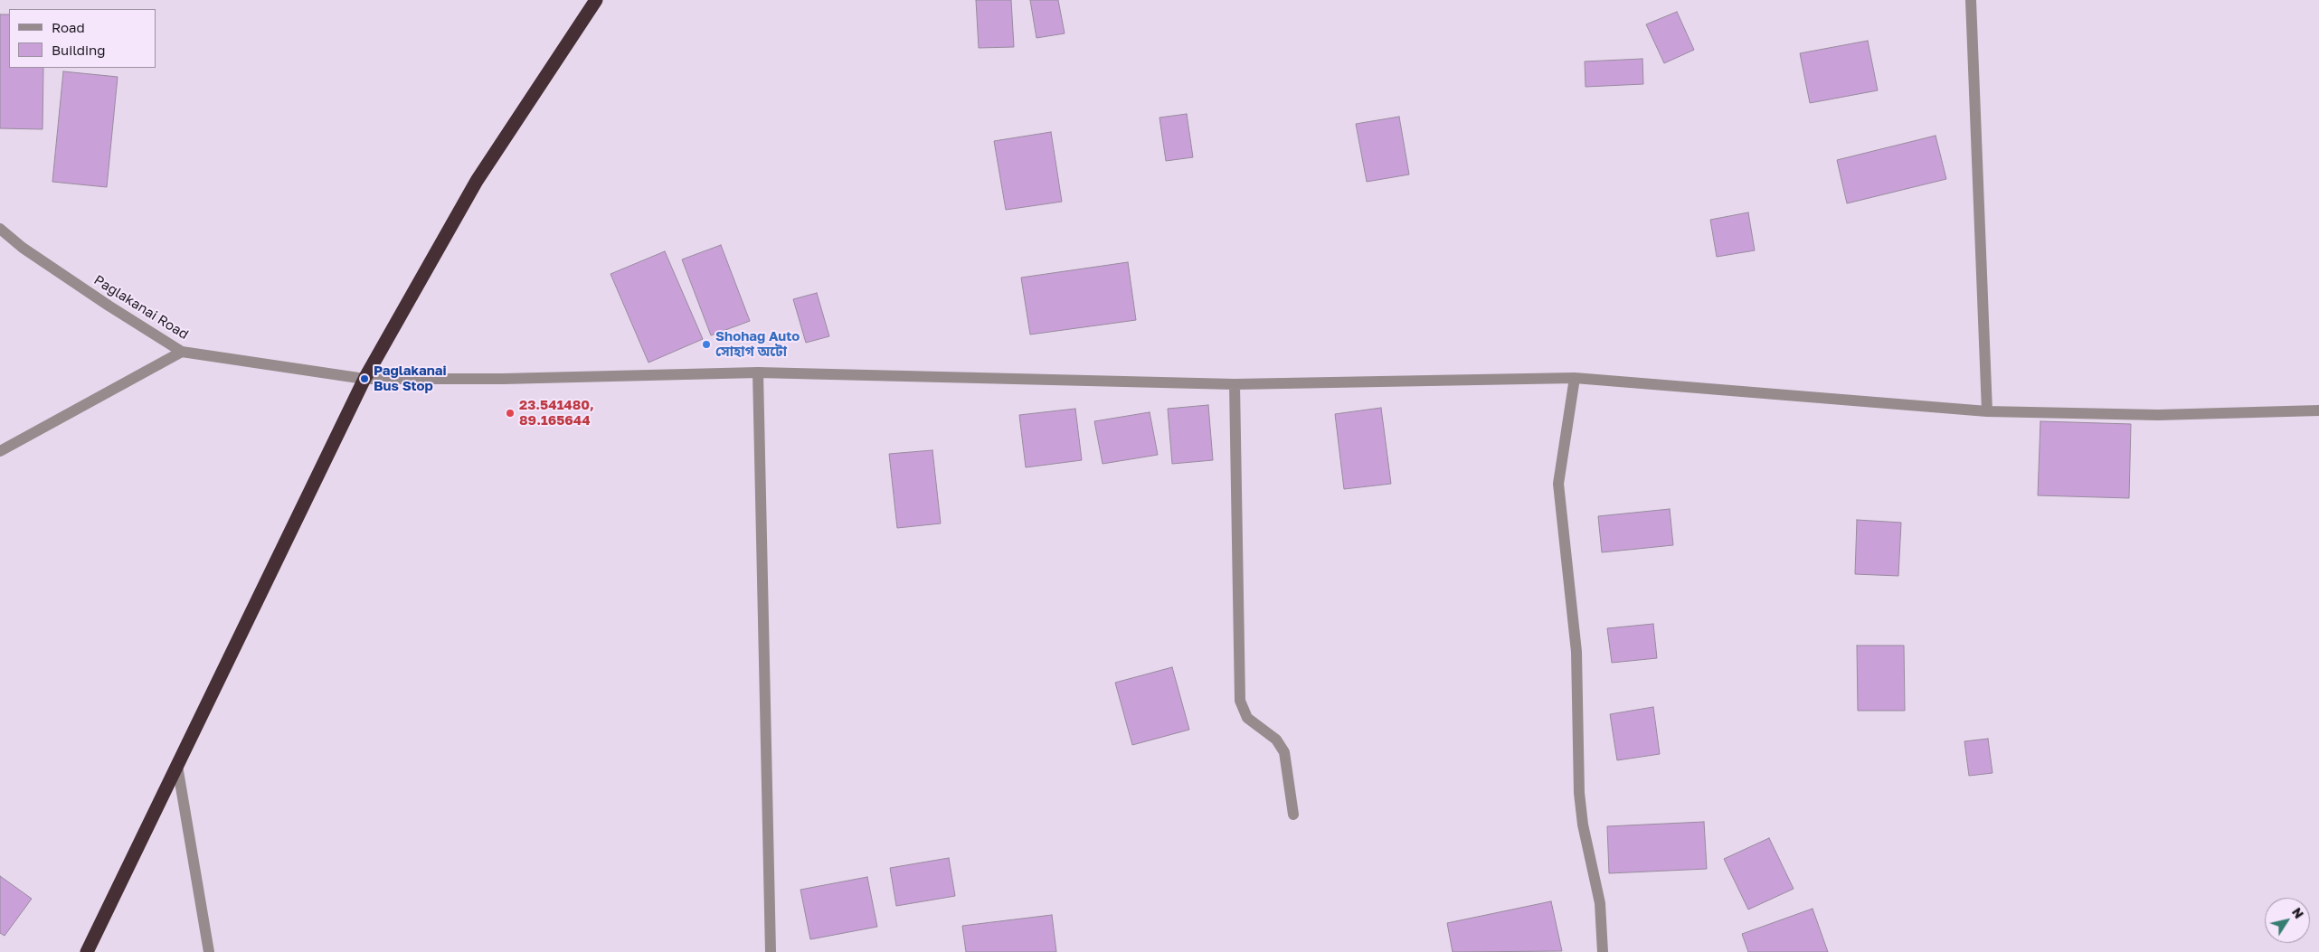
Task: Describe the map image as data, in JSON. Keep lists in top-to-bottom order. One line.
{"streets":{"street":["Paglakanai Road"]},"places":["Shohag Auto সোহাগ অটো","Paglakanai Bus Stop","23.541480, 89.165644"],"legend":["Road","Building"],"north":"top right"}
